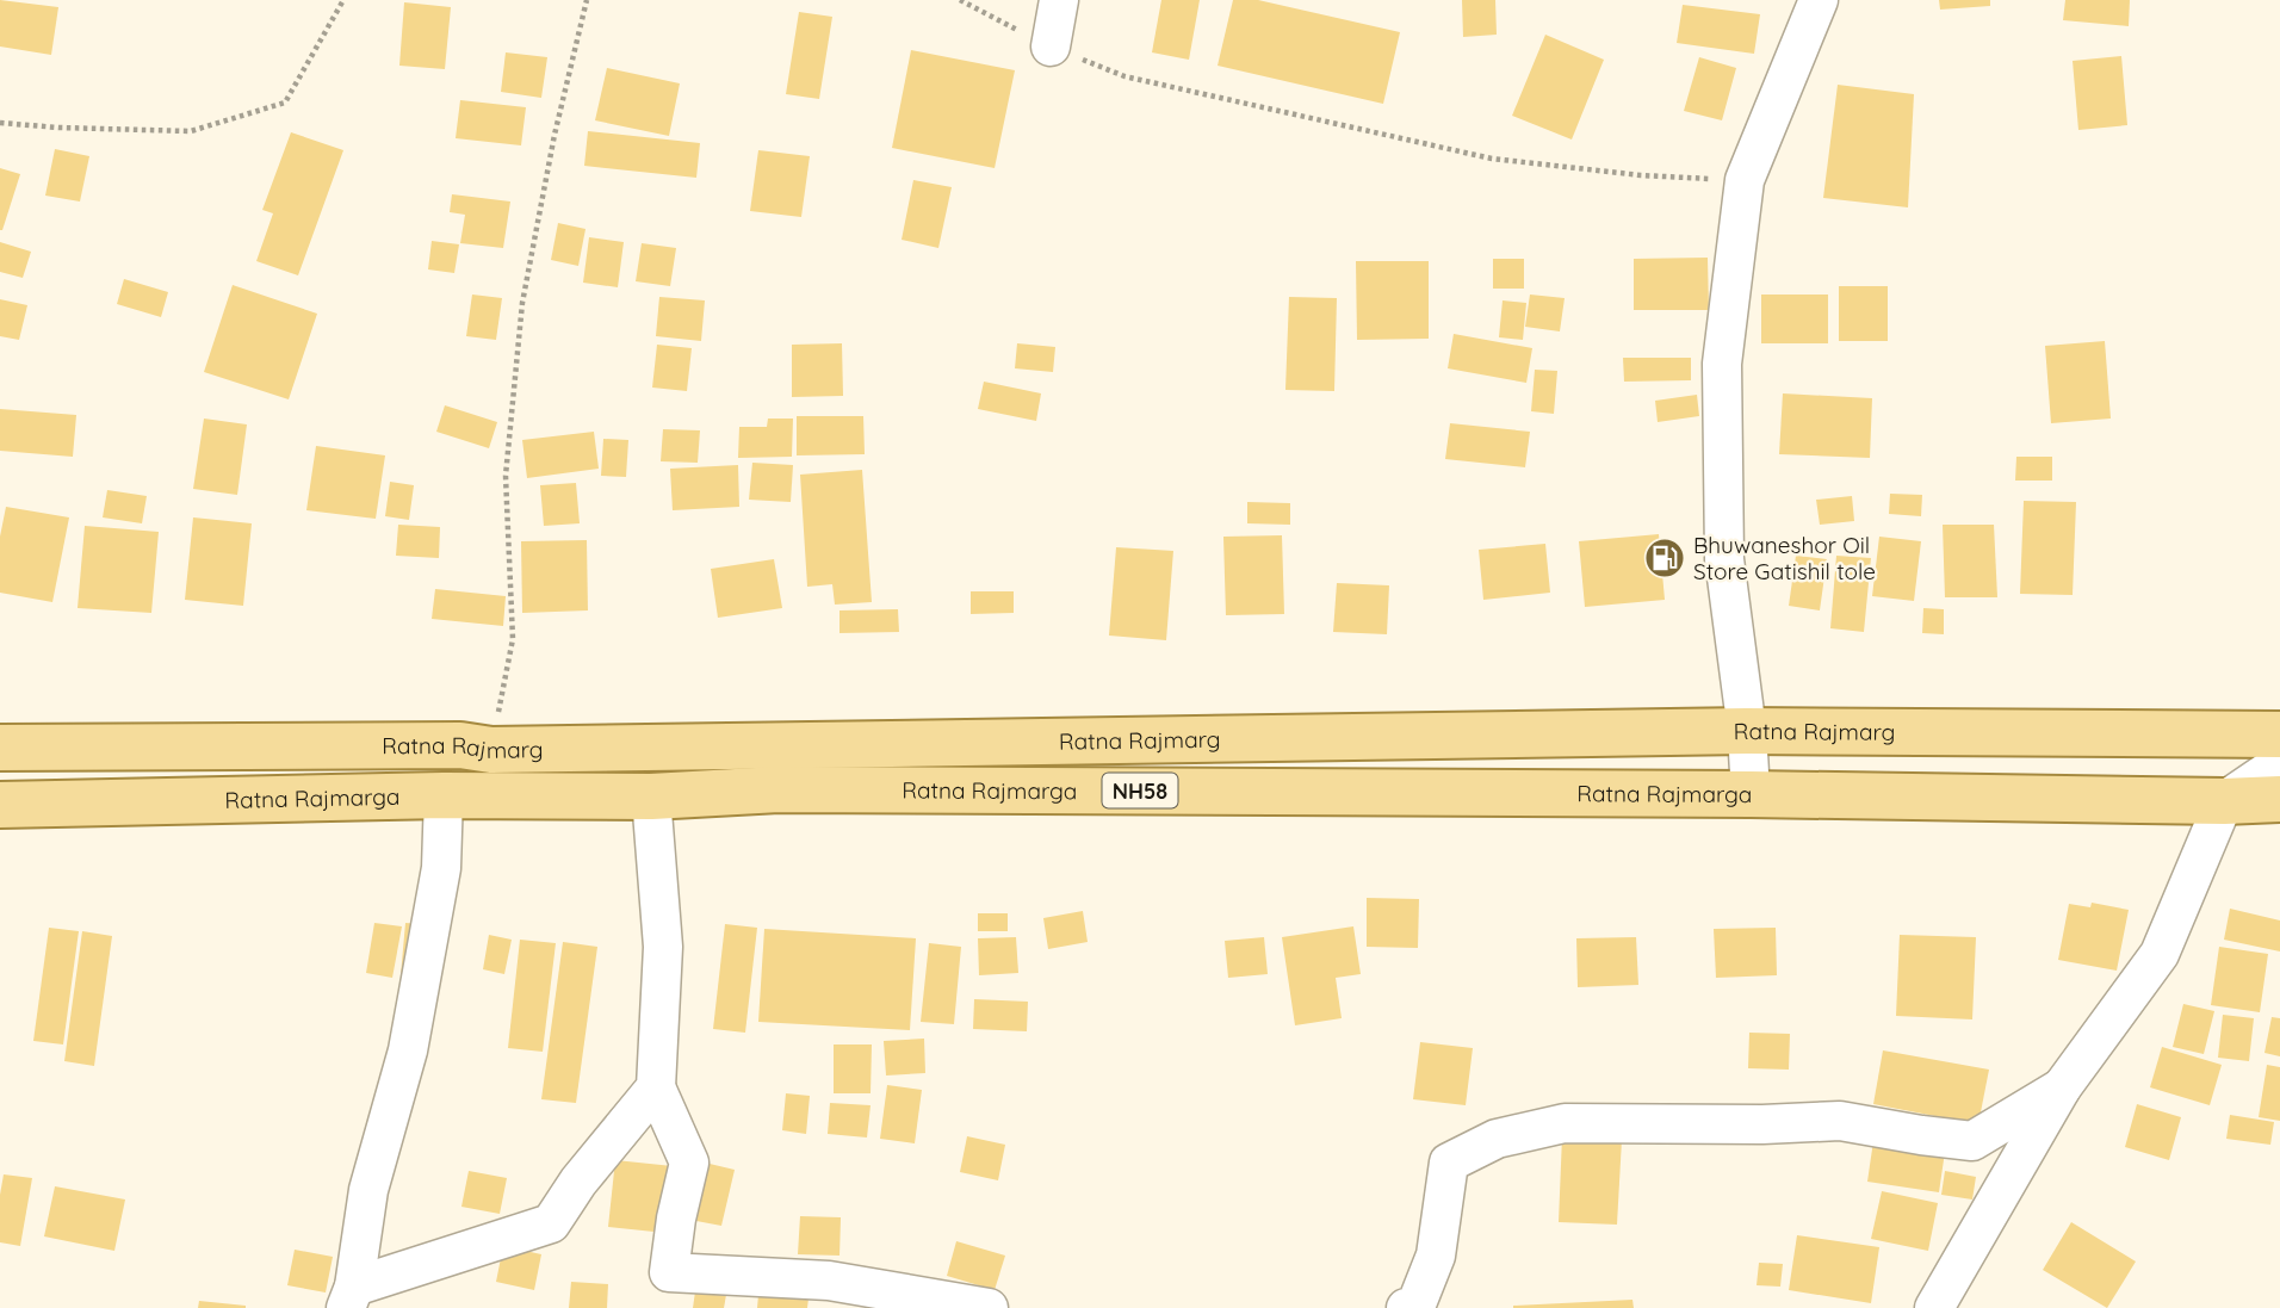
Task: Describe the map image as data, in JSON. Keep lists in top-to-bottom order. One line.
{"streets":{"main road":["Ratna Rajmarg","Ratna Rajmarga","NH58"]},"places":{"fuel station":["Bhuwaneshor Oil Store Gatishil tole"]}}
